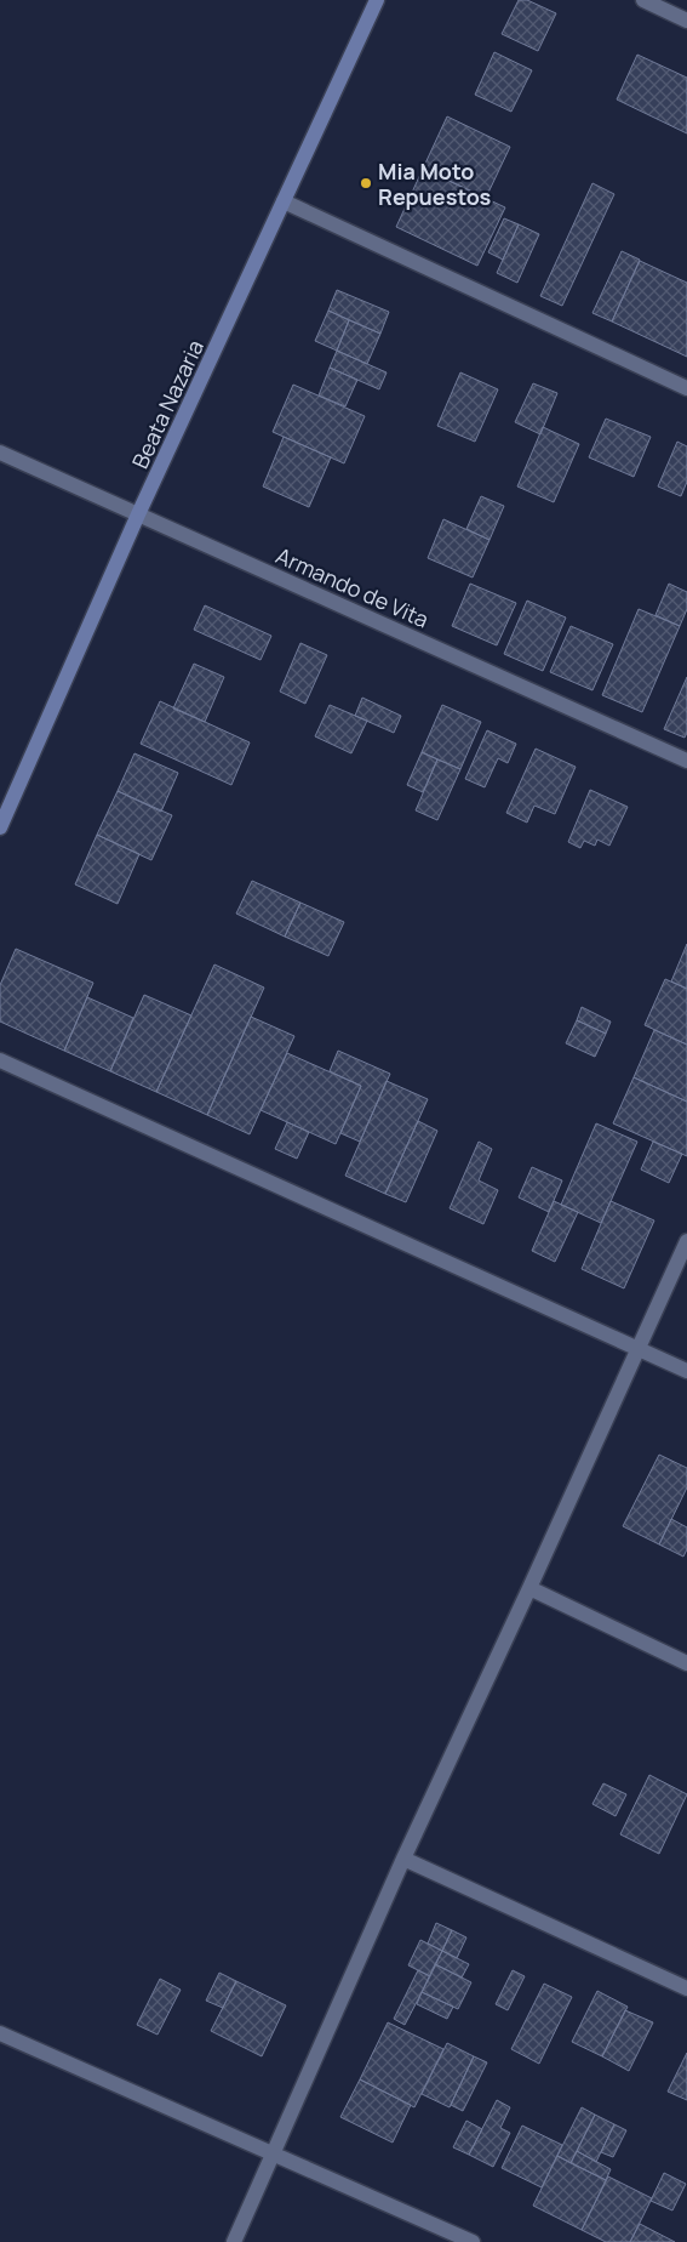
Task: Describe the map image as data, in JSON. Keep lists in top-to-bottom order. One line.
{"streets":{"main road":["Beata Nazaria"],"street":["Armando de Vita"]},"crossings":[["Beata Nazaria","Armando de Vita"]],"places":["Mia Moto Repuestos"]}
